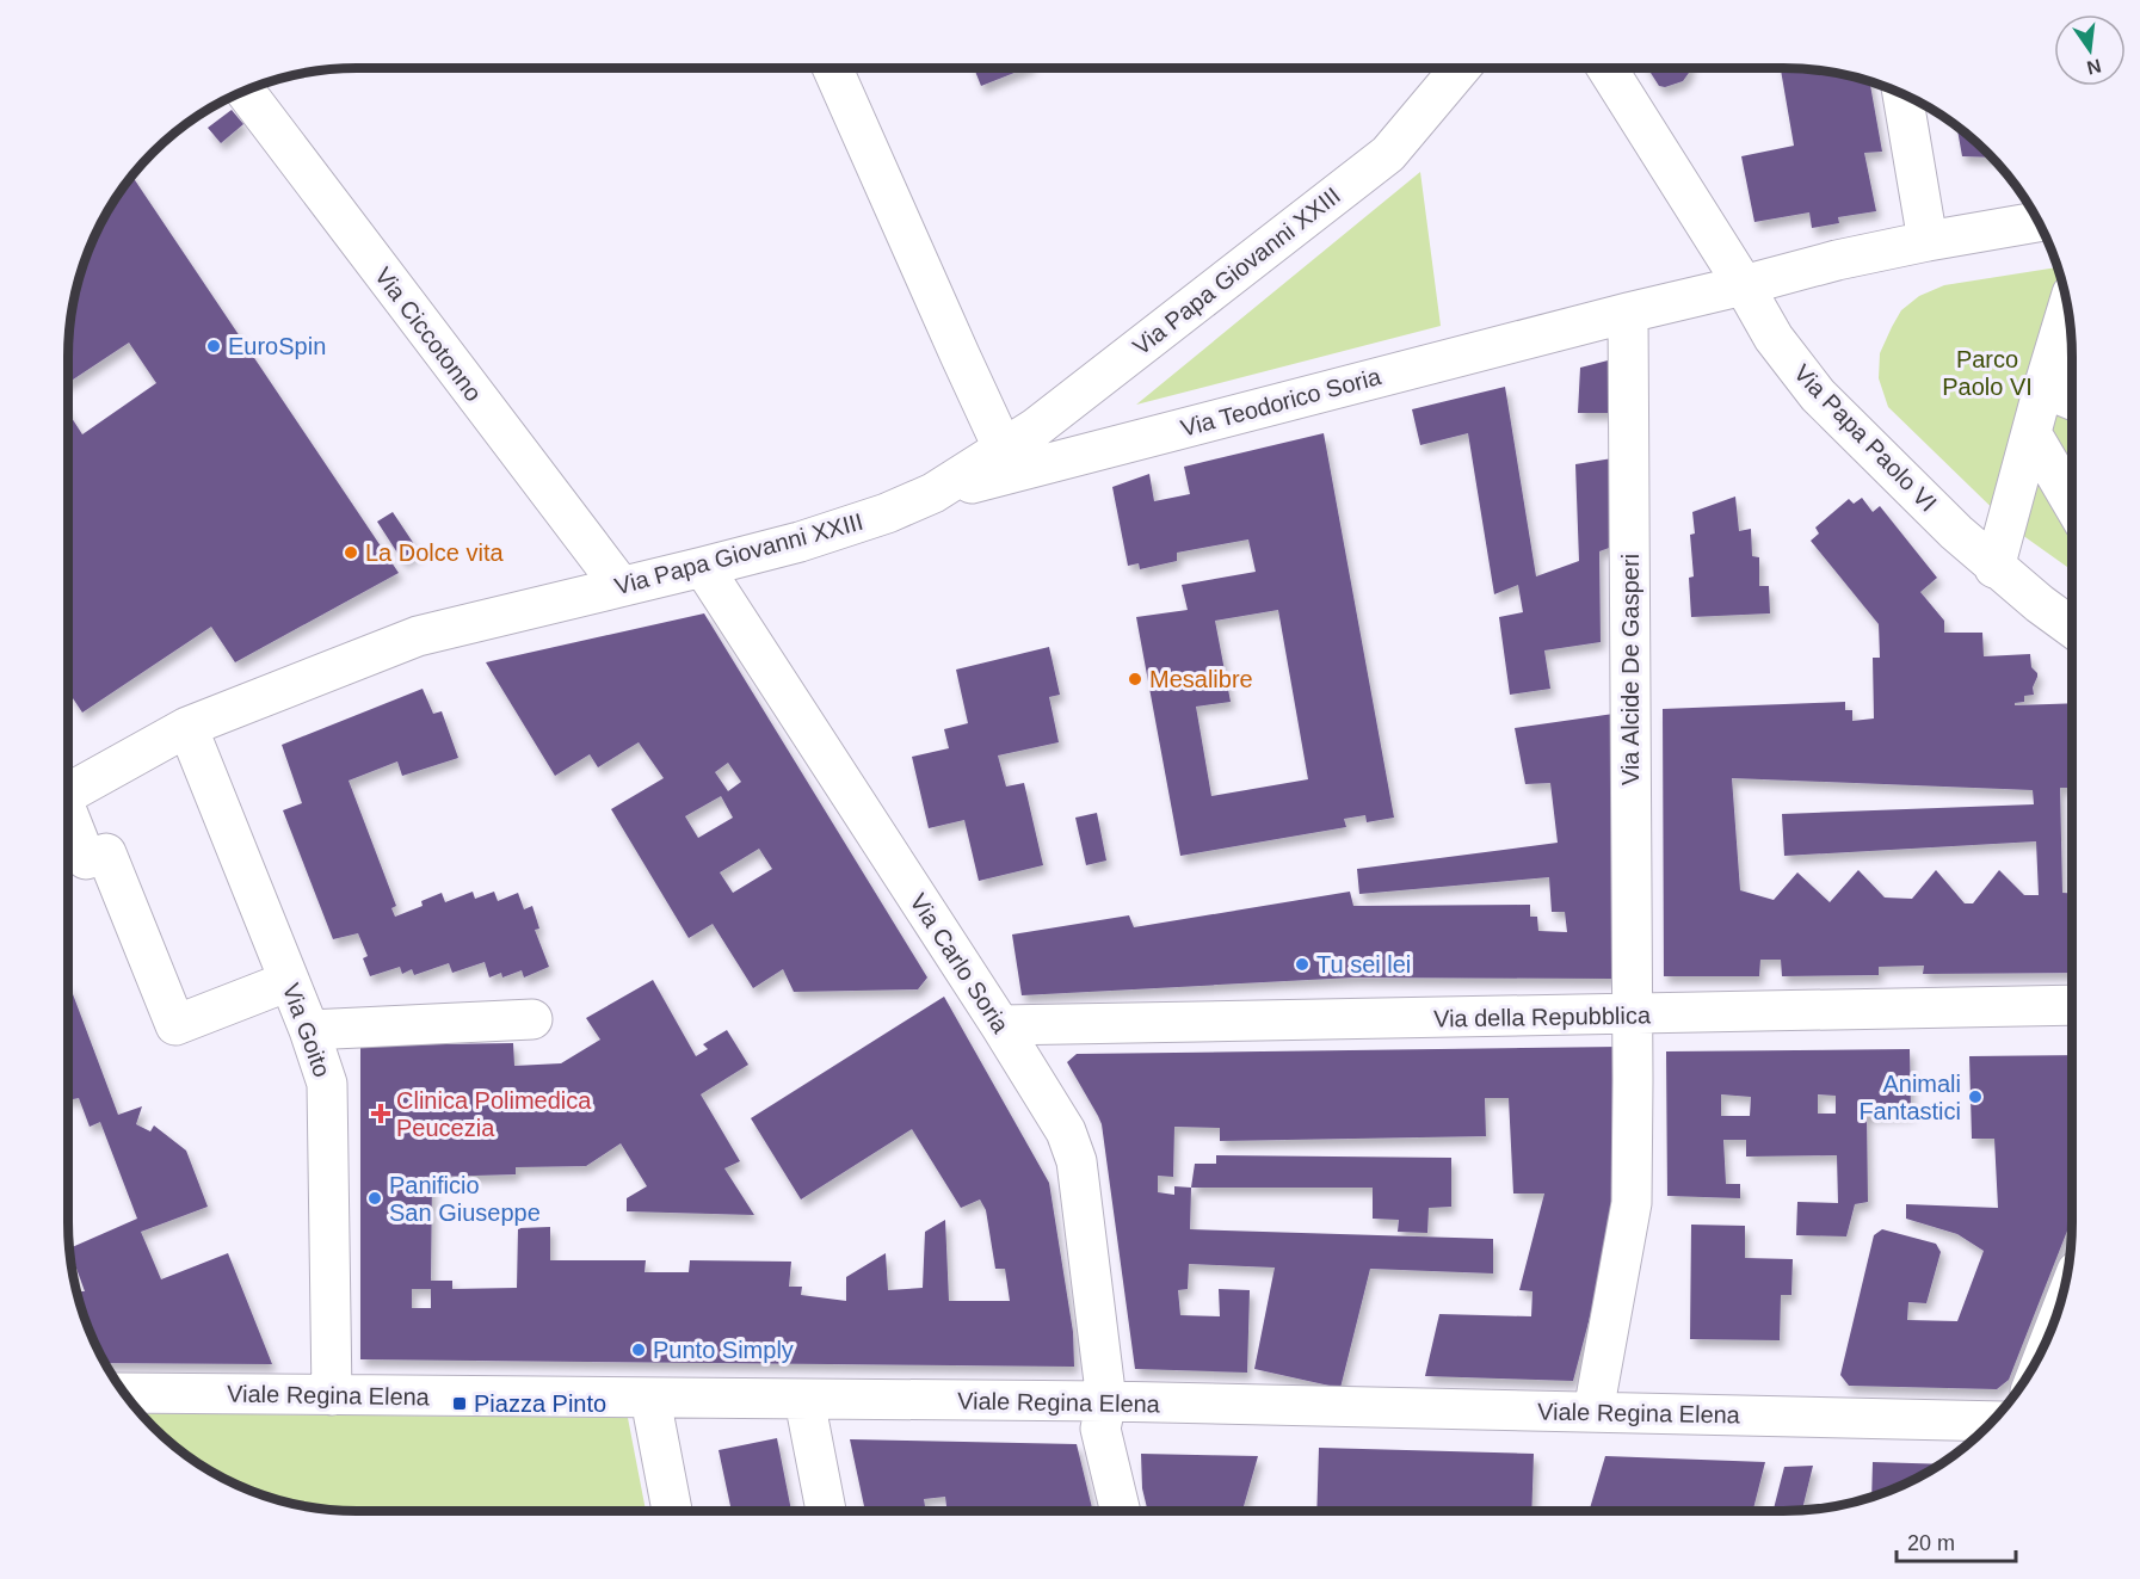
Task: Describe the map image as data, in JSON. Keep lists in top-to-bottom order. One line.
{"streets":{"street":["Via Papa Giovanni XXIII","Via Ciccotonno","Via Teodorico Soria","Via Papa Paolo VI","Via Alcide De Gasperi","Via Carlo Soria","Via della Repubblica","Via Goito","Viale Regina Elena"]},"crossings":[["Via Papa Giovanni XXIII","Via Ciccotonno"],["Via Papa Giovanni XXIII","Via Teodorico Soria"],["Via Papa Giovanni XXIII","Via Carlo Soria"],["Via Papa Giovanni XXIII","Via Goito"],["Via Teodorico Soria","Via Alcide De Gasperi"],["Via Alcide De Gasperi","Via della Repubblica"],["Via Alcide De Gasperi","Viale Regina Elena"],["Via Carlo Soria","Via della Repubblica"],["Via Carlo Soria","Viale Regina Elena"],["Via Goito","Viale Regina Elena"]],"parks":["Parco Paolo VI"],"places":{"other":["EuroSpin","La Dolce vita","Mesalibre","Tu sei lei","Animali Fantastici","Panificio San Giuseppe","Punto Simply"],"health":["Clinica Polimedica Peucezia"],"transit":["Piazza Pinto"]},"scale_bar":"20 m","north":"bottom"}
